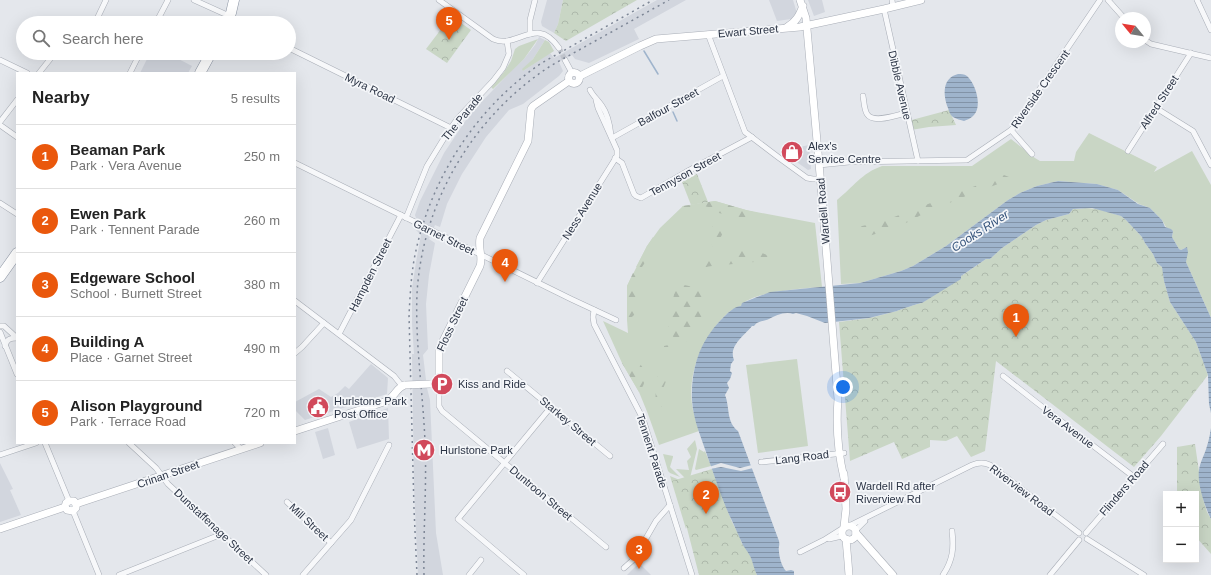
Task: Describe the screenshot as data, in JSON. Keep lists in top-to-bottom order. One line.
{"streets":{"street":["Ewart Street","Dibble Avenue","Myra Road","Riverside Crescent","Alfred Street","Balfour Street","The Parade","Tennyson Street","Ness Avenue","Wardell Road","Garnet Street","Hampden Street","Floss Street","Starkey Street","Vera Avenue","Tennent Parade","Lang Road","Crinan Street","Flinders Road","Riverview Road","Duntroon Street","Mill Street","Dunstaffenage Street"]},"crossings":[["Ewart Street","Dibble Avenue"],["Ewart Street","Wardell Road"],["Dibble Avenue","Riverside Crescent"],["Myra Road","The Parade"],["Riverside Crescent","Wardell Road"],["The Parade","Garnet Street"],["Tennyson Street","Ness Avenue"],["Ness Avenue","Garnet Street"],["Wardell Road","Lang Road"],["Wardell Road","Riverview Road"],["Garnet Street","Hampden Street"],["Garnet Street","Floss Street"],["Garnet Street","Tennent Parade"],["Floss Street","Duntroon Street"],["Vera Avenue","Flinders Road"],["Crinan Street","Dunstaffenage Street"],["Flinders Road","Riverview Road"]],"water":["Cooks River"],"places":{"shop":["Alex's Service Centre"],"parking":["Kiss and Ride"],"public building":["Hurlstone Park Post Office"],"metro station":["Hurlstone Park"],"bus stop":["Wardell Rd after Riverview Rd"]},"north":"top left","page":{"pins":["5","4","1","2","3"],"search":"Search here","heading":["Nearby","5 results"],"list":[{"mark":"1","name":"Beaman Park","note":"Park · Vera Avenue","value":"250 m"},{"mark":"2","name":"Ewen Park","note":"Park · Tennent Parade","value":"260 m"},{"mark":"3","name":"Edgeware School","note":"School · Burnett Street","value":"380 m"},{"mark":"4","name":"Building A","note":"Place · Garnet Street","value":"490 m"},{"mark":"5","name":"Alison Playground","note":"Park · Terrace Road","value":"720 m"}],"map_buttons":["+","−"]}}
